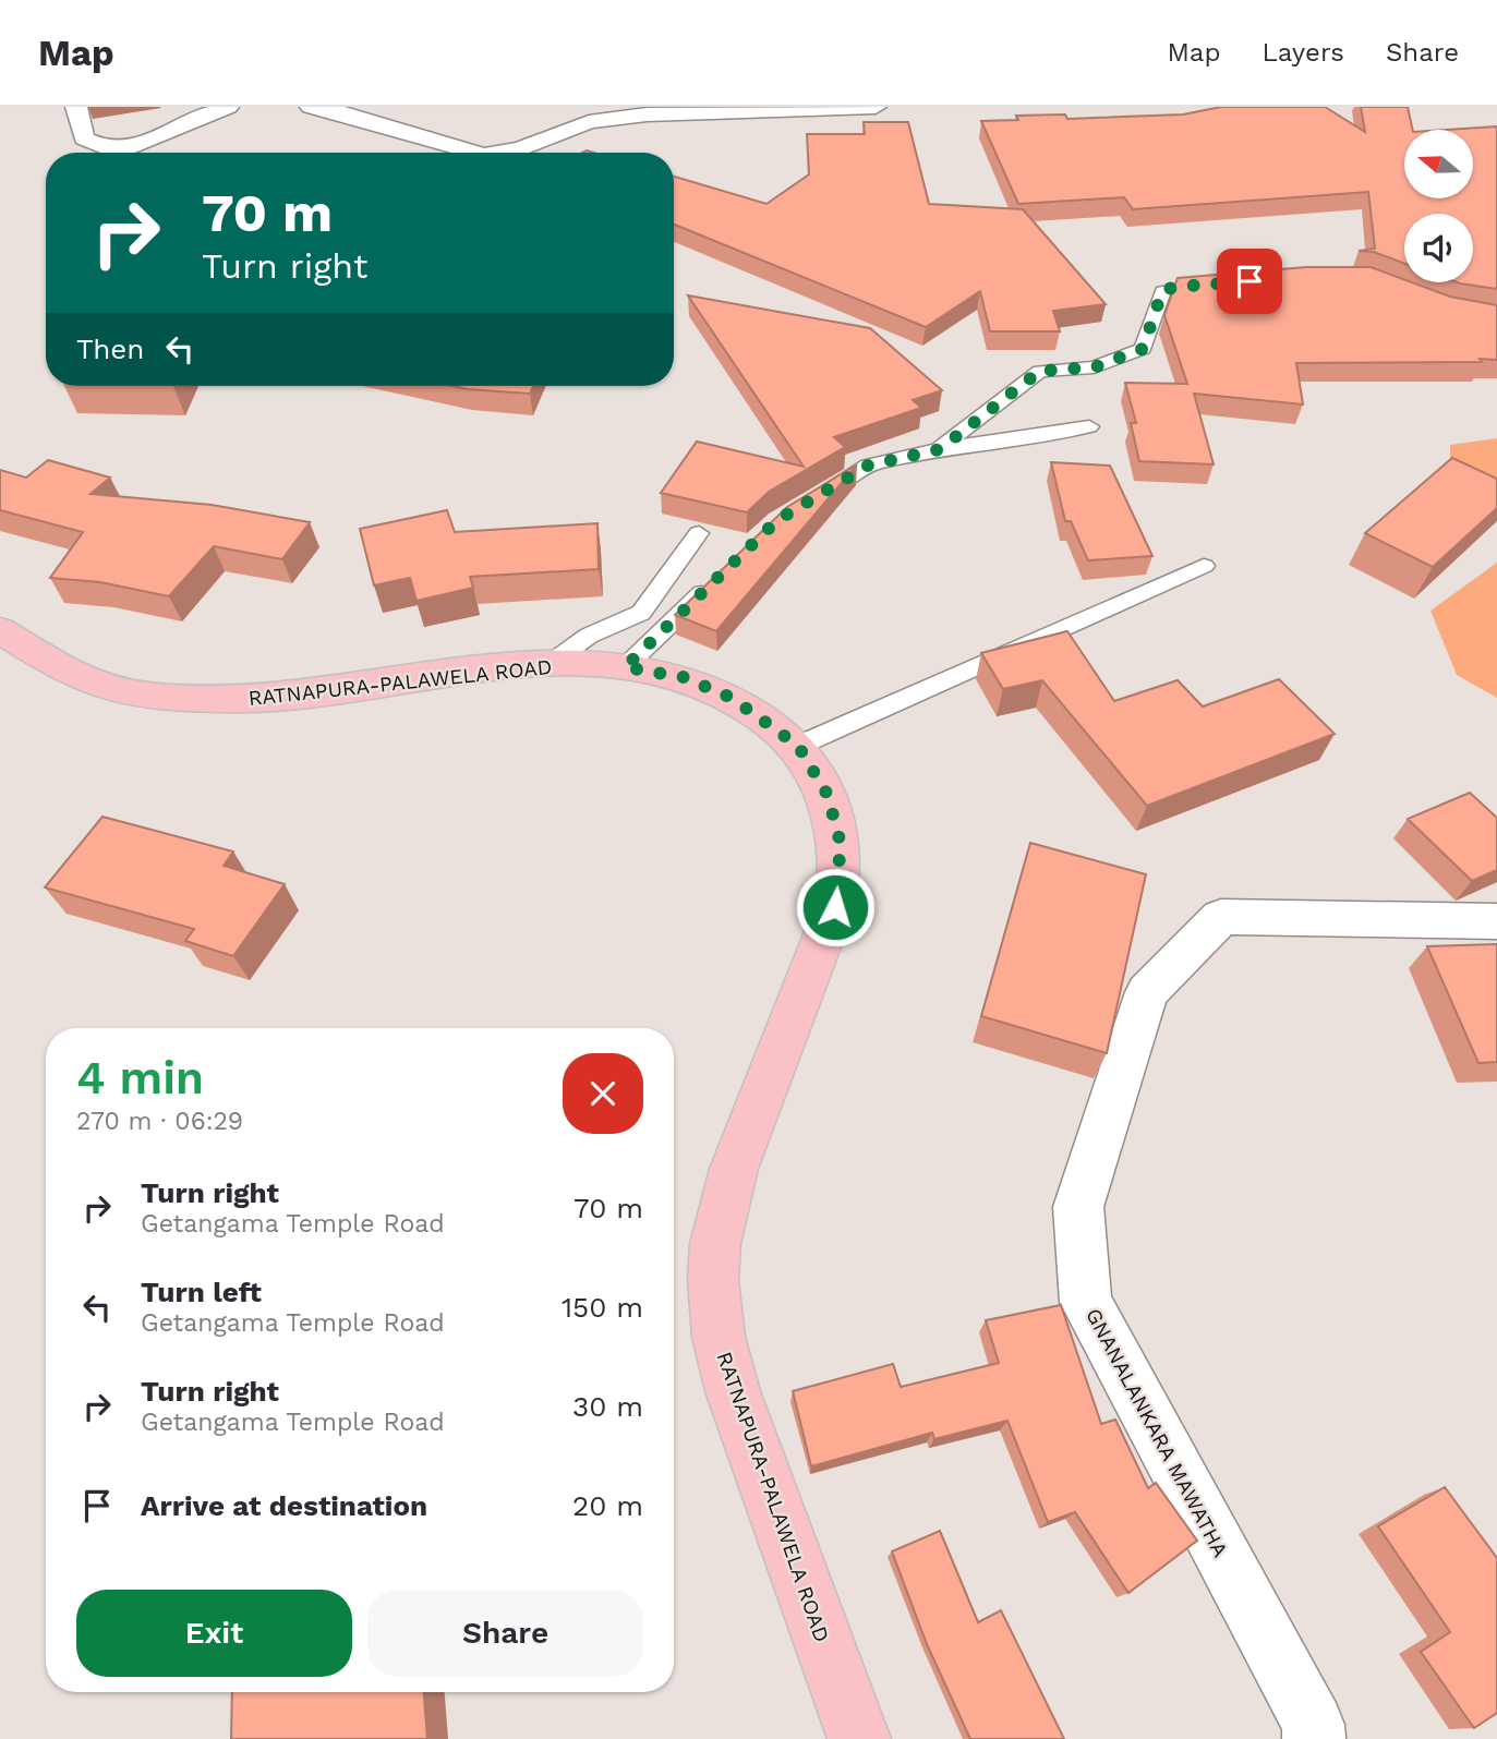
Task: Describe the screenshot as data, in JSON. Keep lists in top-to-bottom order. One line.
{"streets":{"main road":["RATNAPURA-PALAWELA ROAD"],"street":["GNANALANKARA MAWATHA"]},"north":"left","page":{"header":"Map","nav":["Map","Layers","Share"],"turn":["70 m","Turn right"],"then":"Then","heading":["4 min","270 m · 06:29"],"list":[{"name":"Turn right","note":"Getangama Temple Road","value":"70 m"},{"name":"Turn left","note":"Getangama Temple Road","value":"150 m"},{"name":"Turn right","note":"Getangama Temple Road","value":"30 m"},{"name":"Arrive at destination","value":"20 m"}],"buttons":["Exit","Share"]}}
